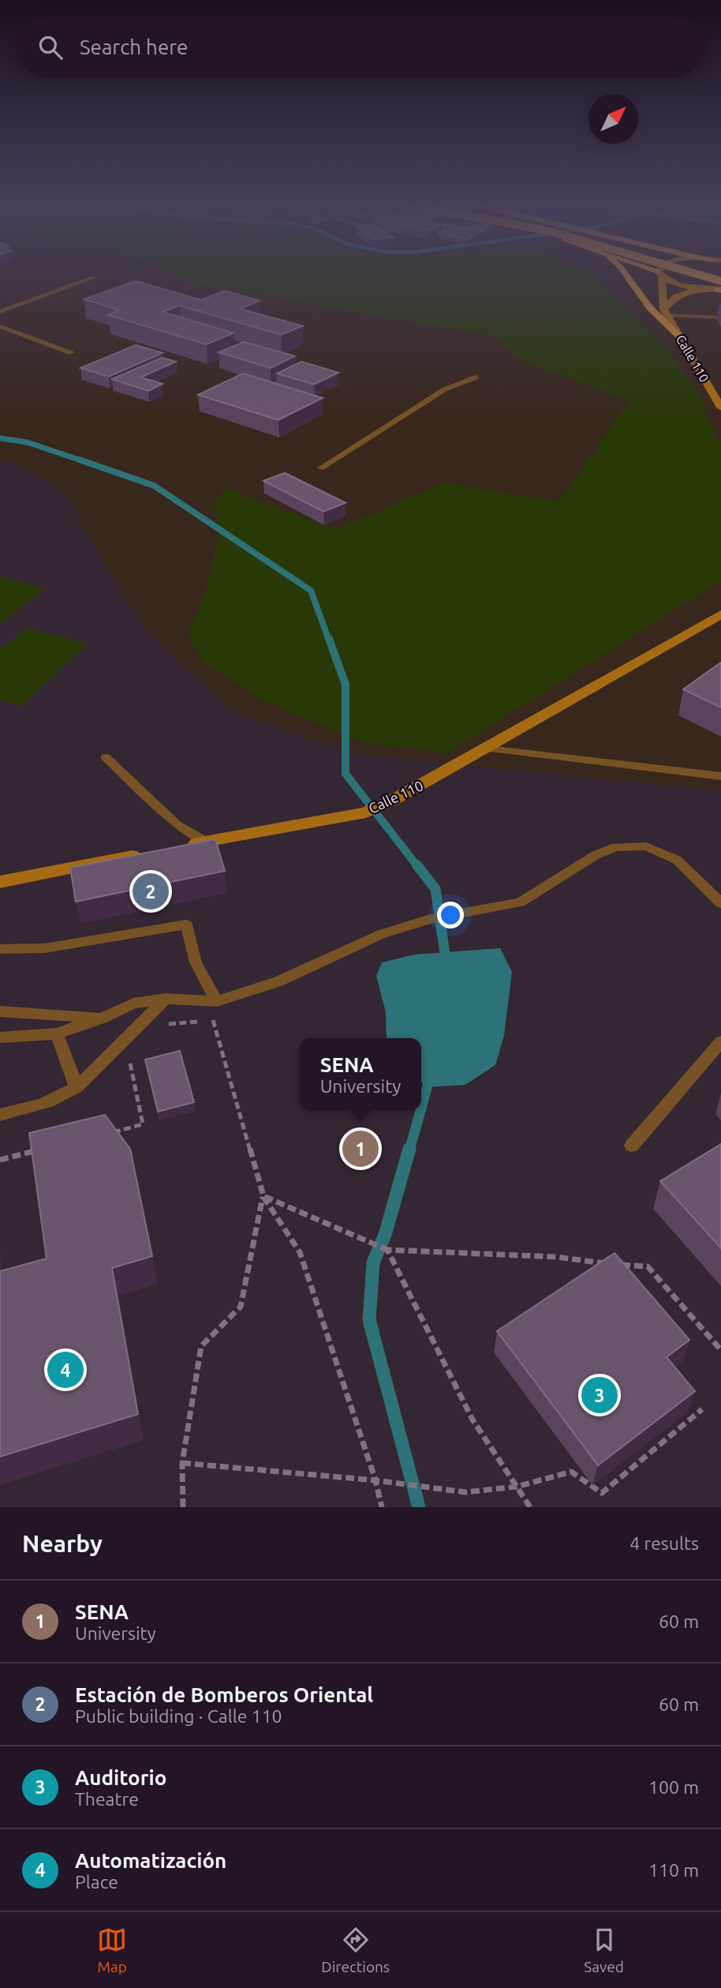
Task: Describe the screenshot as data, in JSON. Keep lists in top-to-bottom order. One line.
{"streets":{"main road":["Calle 110"]},"north":"top right","page":{"search":"Search here","pins":["2","1","4","3"],"popup":["SENA","University"],"heading":["Nearby","4 results"],"list":[{"mark":"1","name":"SENA","note":"University","value":"60 m"},{"mark":"2","name":"Estación de Bomberos Oriental","note":"Public building · Calle 110","value":"60 m"},{"mark":"3","name":"Auditorio","note":"Theatre","value":"100 m"},{"mark":"4","name":"Automatización","note":"Place","value":"110 m"}],"nav":["Map","Directions","Saved"]}}
